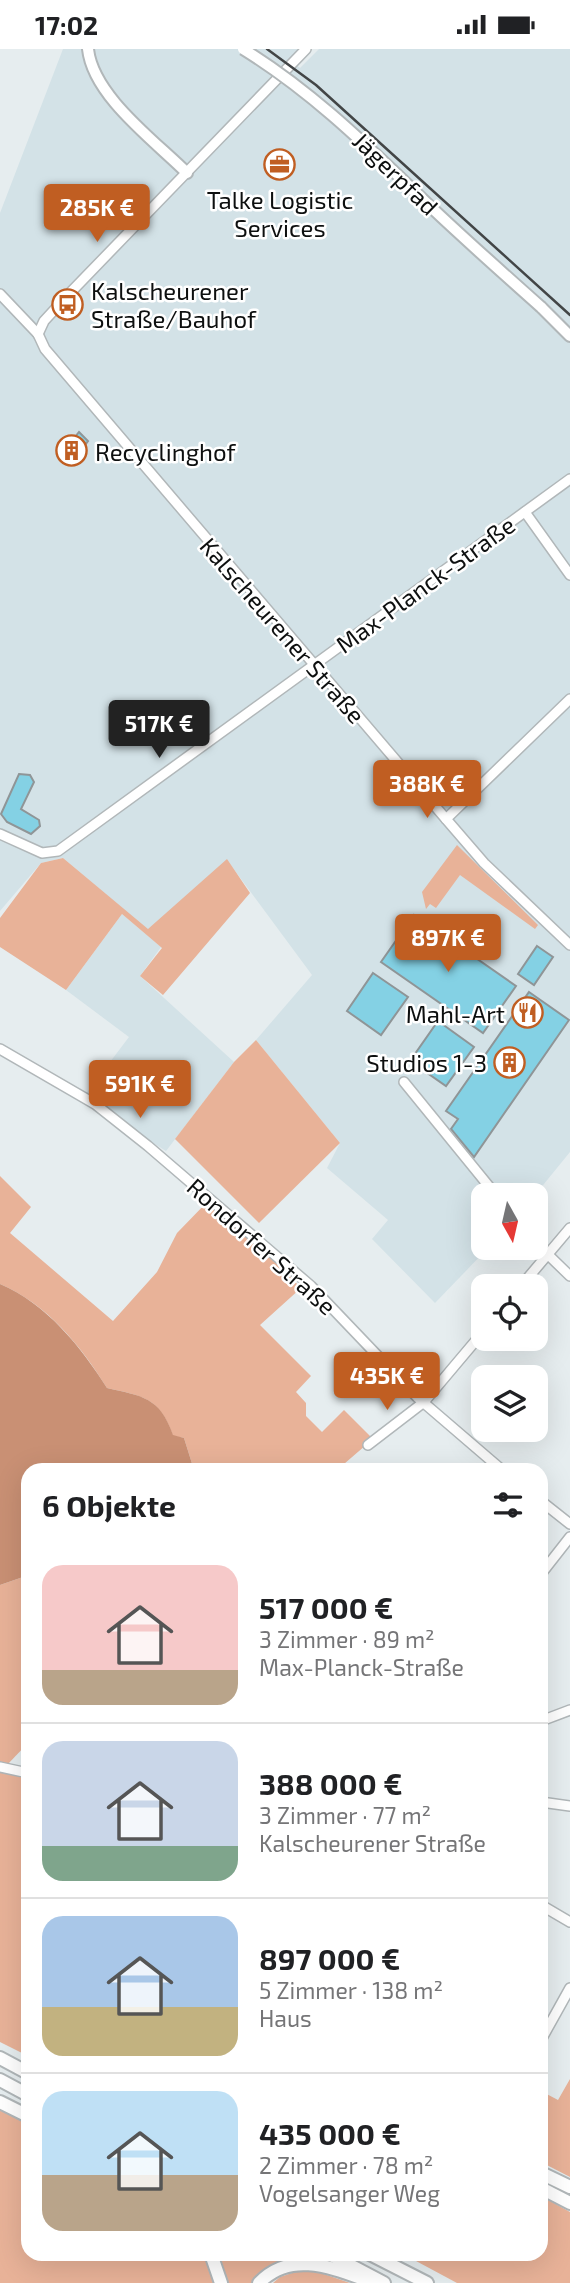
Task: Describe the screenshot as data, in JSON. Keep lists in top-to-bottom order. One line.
{"streets":{"main road":["Jägerpfad"],"street":["Max-Planck-Straße","Kalscheurener Straße","Rondorfer Straße"]},"crossings":[["Max-Planck-Straße","Kalscheurener Straße"]],"places":{"office":["Talke Logistic Services"],"bus stop":["Kalscheurener Straße/Bauhof"],"building":["Recyclinghof","Studios 1-3"],"restaurant":["Mahl-Art"]},"north":"bottom","page":{"status":"17:02","price":["285K €","517K €","388K €","897K €","591K €","435K €"],"heading":"6 Objekte","list":[{"name":"517 000 €","note":"3 Zimmer · 89 m² · Max-Planck-Straße"},{"name":"388 000 €","note":"3 Zimmer · 77 m² · Kalscheurener Straße"},{"name":"897 000 €","note":"5 Zimmer · 138 m² · Haus"},{"name":"435 000 €","note":"2 Zimmer · 78 m² · Vogelsanger Weg"}]}}
